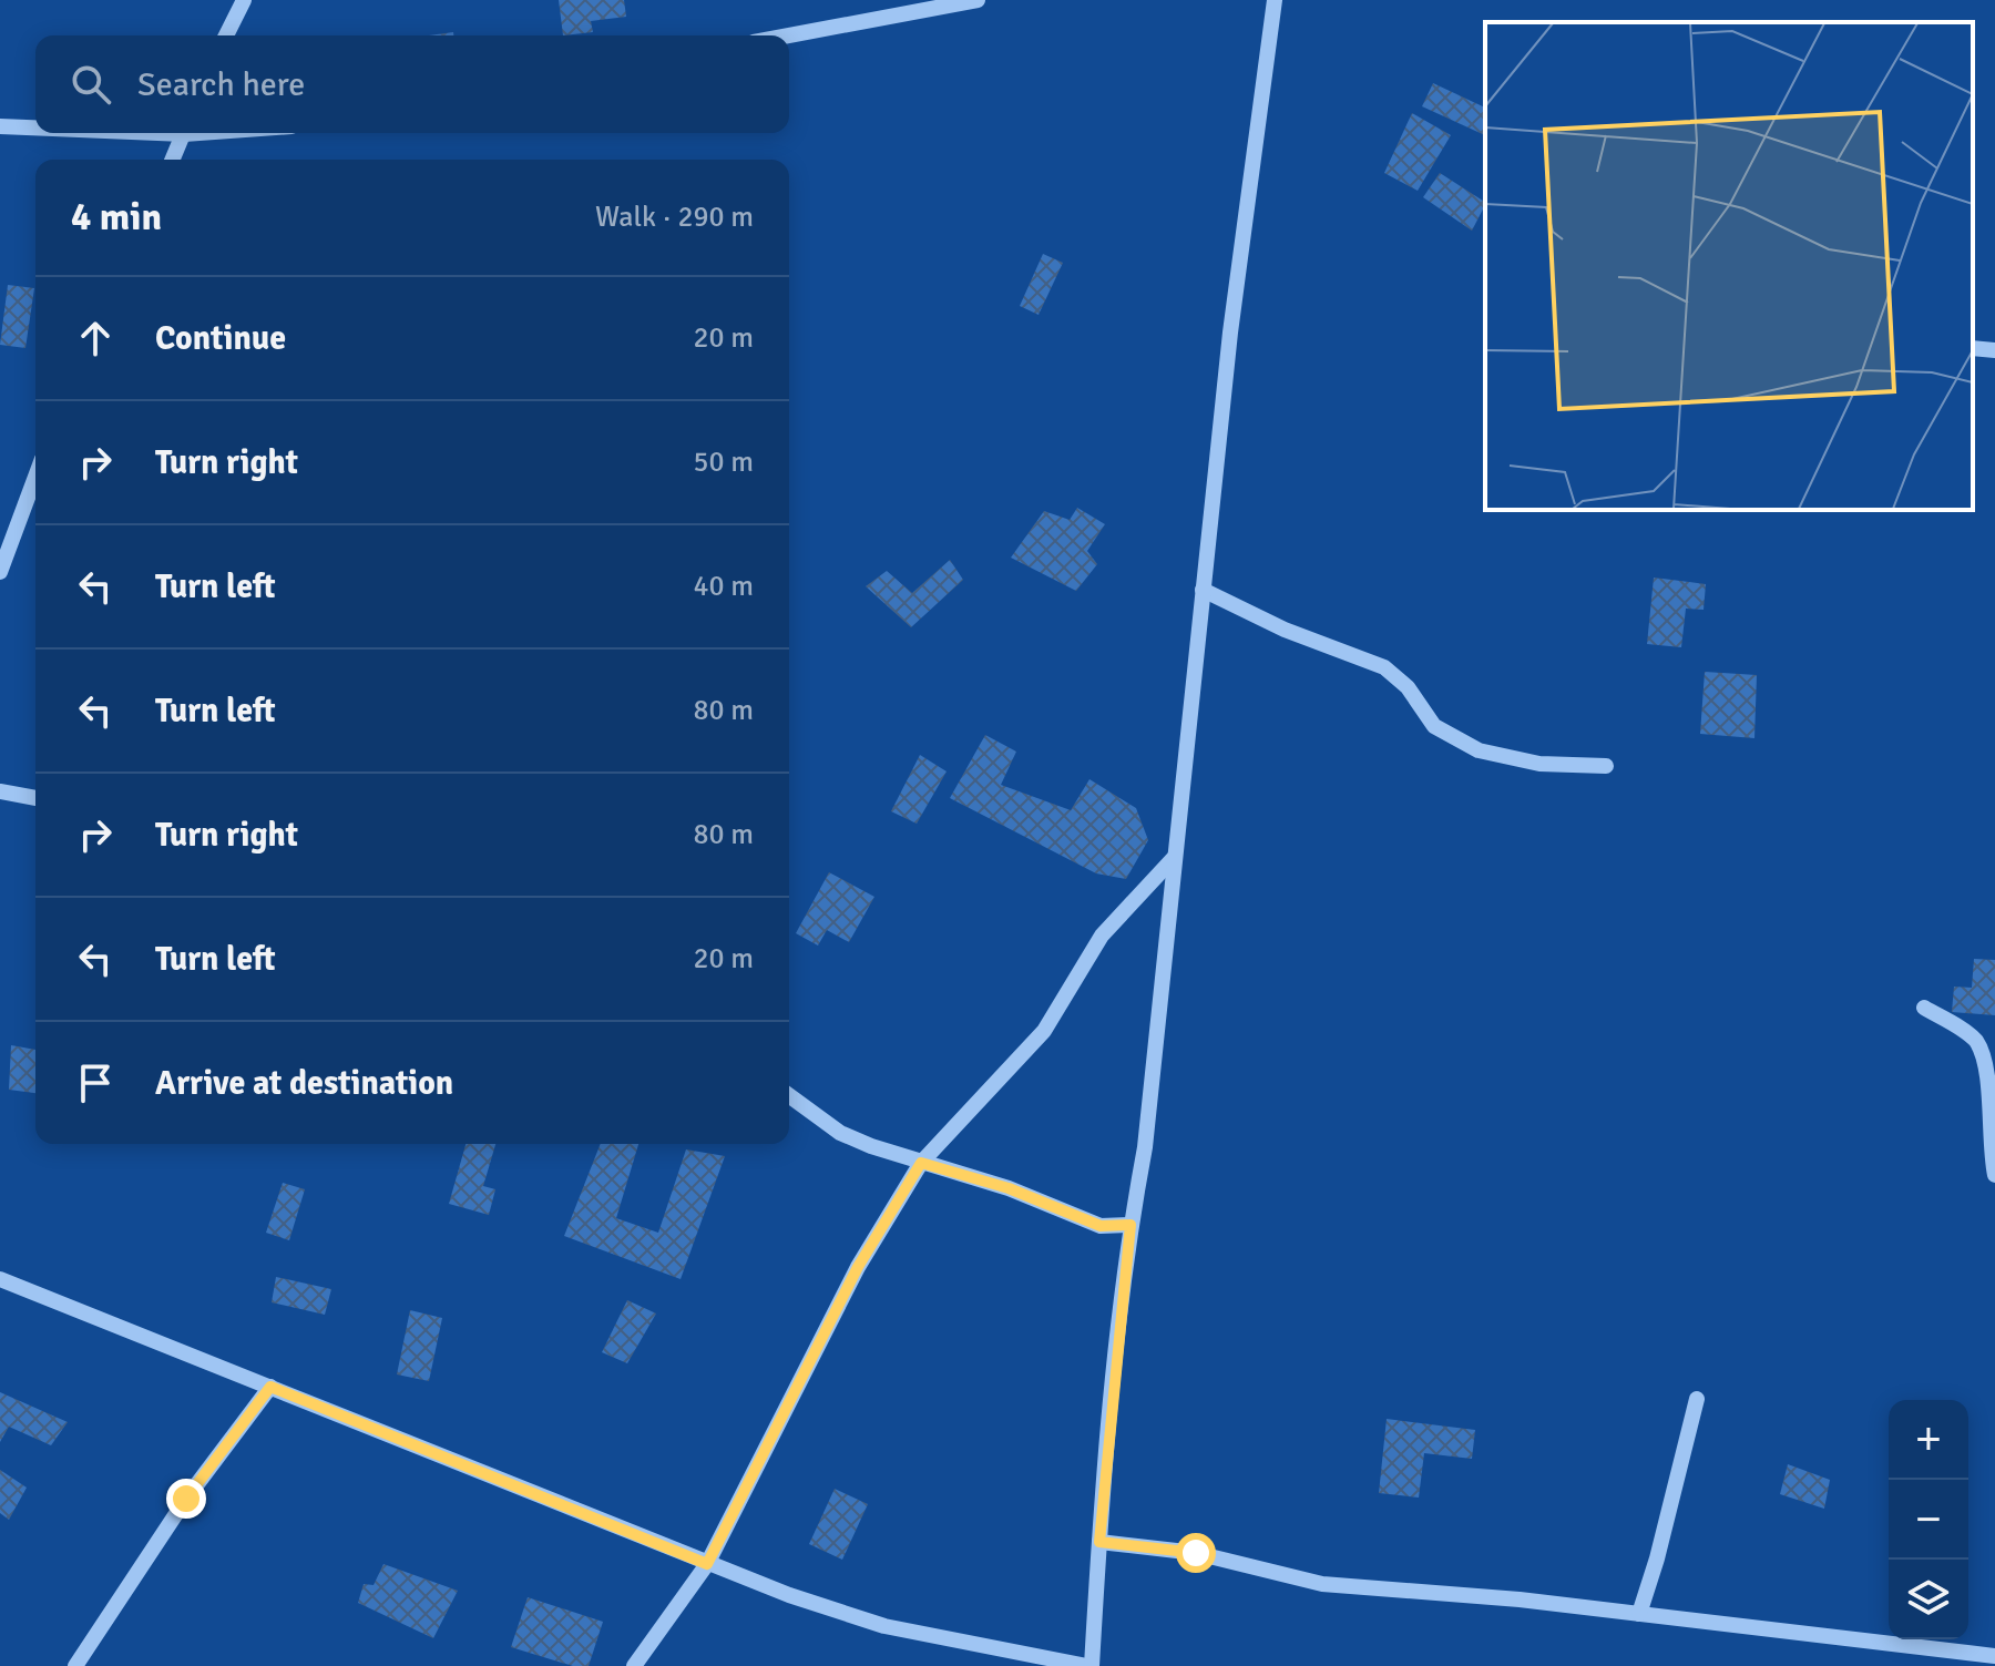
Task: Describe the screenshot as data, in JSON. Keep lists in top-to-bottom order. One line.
{"page":{"search":"Search here","heading":["4 min","Walk · 290 m"],"list":[["Continue","20 m"],["Turn right","50 m"],["Turn left","40 m"],["Turn left","80 m"],["Turn right","80 m"],["Turn left","20 m"],"Arrive at destination"],"map_buttons":["+","−"]}}
